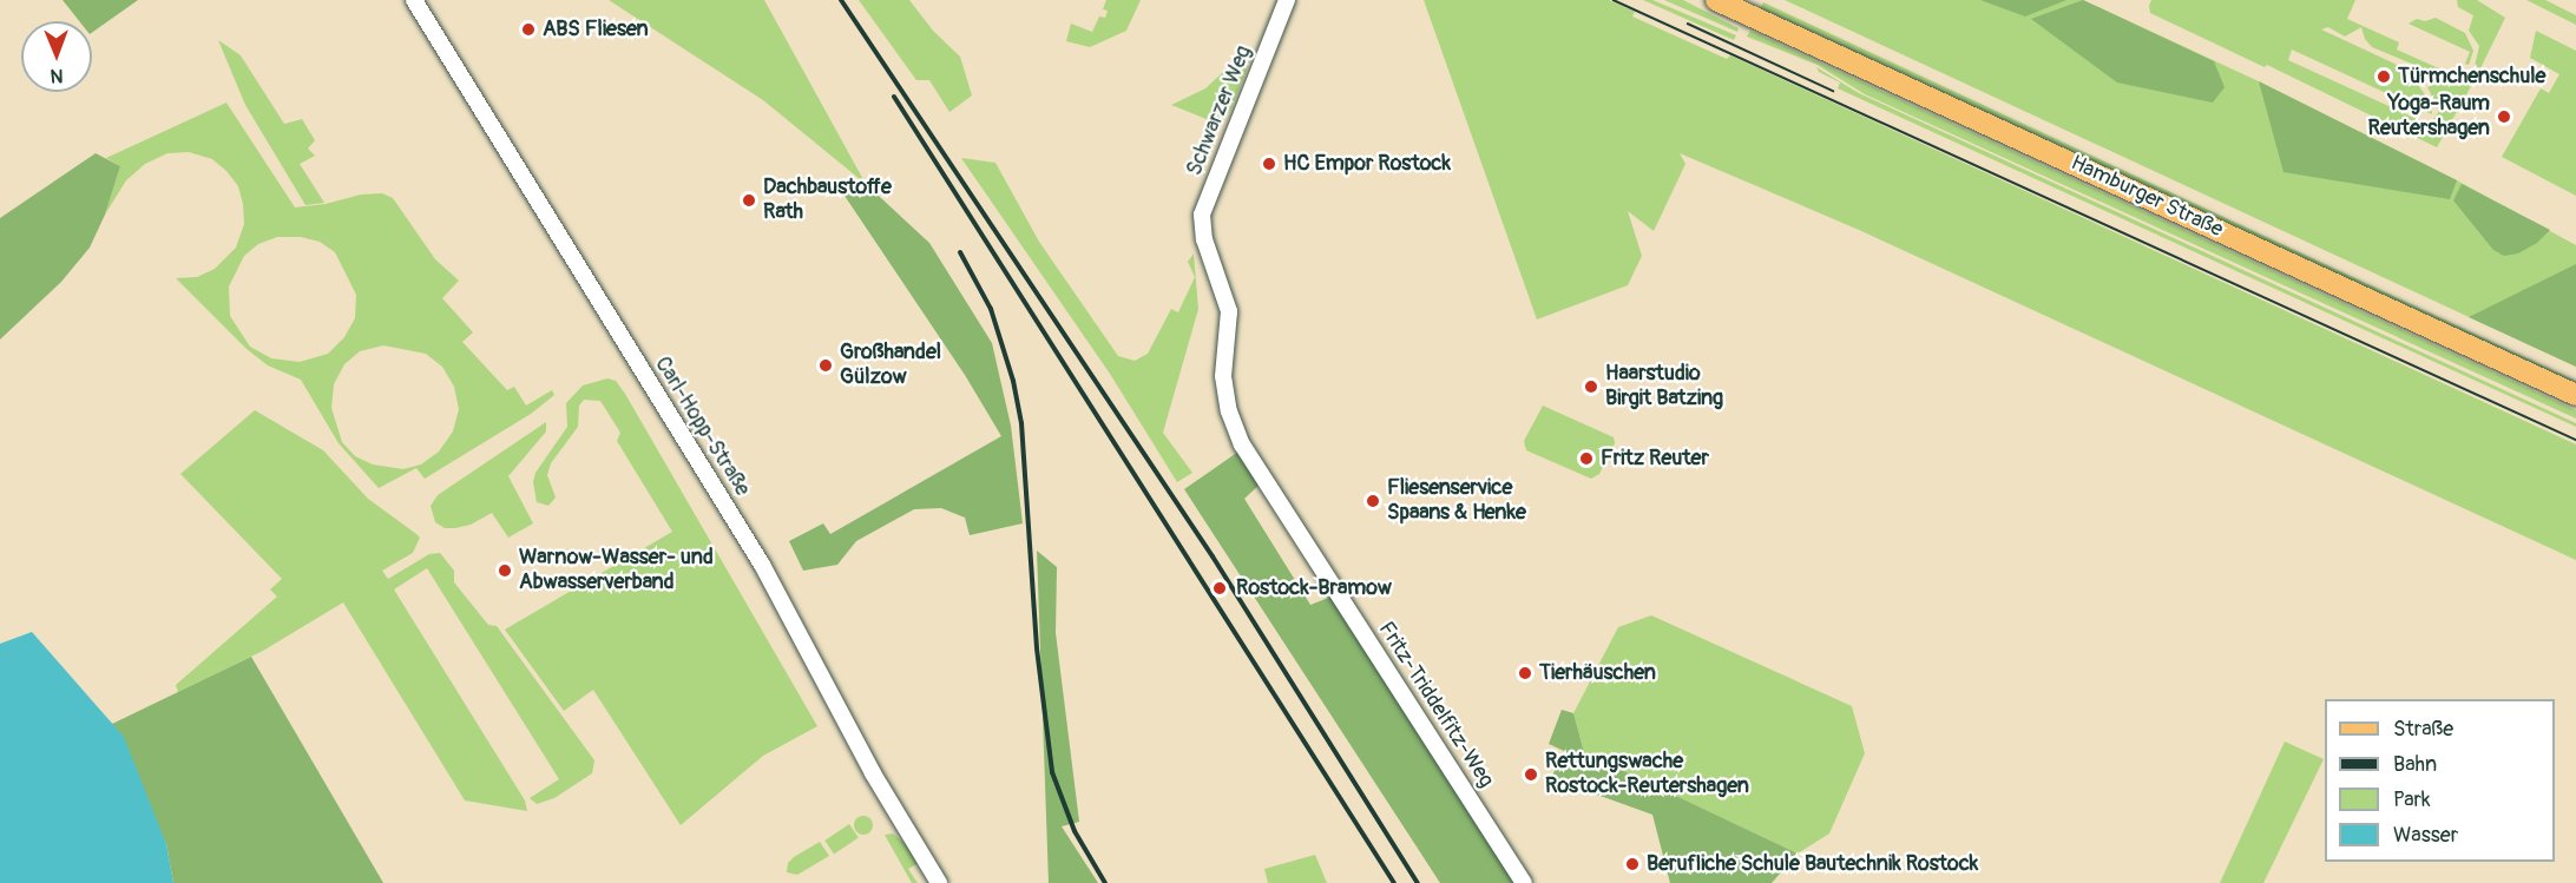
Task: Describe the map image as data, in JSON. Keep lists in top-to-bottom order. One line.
{"streets":{"main road":["Hamburger Straße"],"street":["Schwarzer Weg","Carl-Hopp-Straße","Fritz-Triddelfitz-Weg"]},"crossings":[["Schwarzer Weg","Fritz-Triddelfitz-Weg"]],"places":["ABS Fliesen","Türmchenschule","Yoga-Raum Reutershagen","HC Empor Rostock","Dachbaustoffe Rath","Großhandel Gülzow","Haarstudio Birgit Batzing","Fritz Reuter","Fliesenservice Spaans & Henke","Warnow-Wasser- und Abwasserverband","Rostock-Bramow","Tierhäuschen","Rettungswache Rostock-Reutershagen","Berufliche Schule Bautechnik Rostock"],"legend":["Straße","Bahn","Park","Wasser"],"north":"bottom"}
